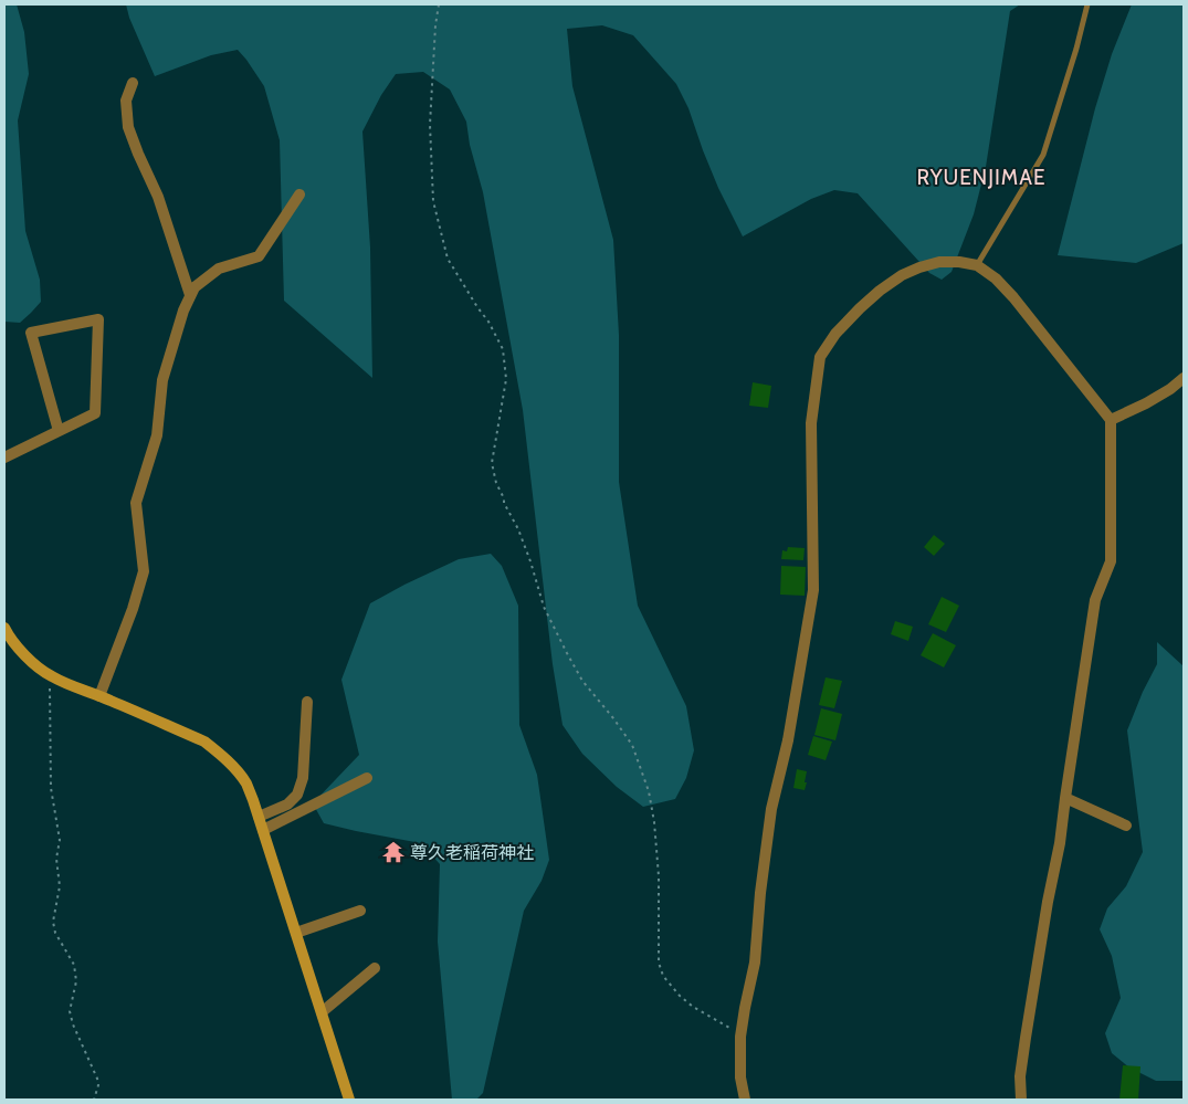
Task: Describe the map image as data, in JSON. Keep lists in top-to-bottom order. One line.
{"districts":["RYUENJIMAE"],"places":{"temple":["尊久老稲荷神社"]}}
